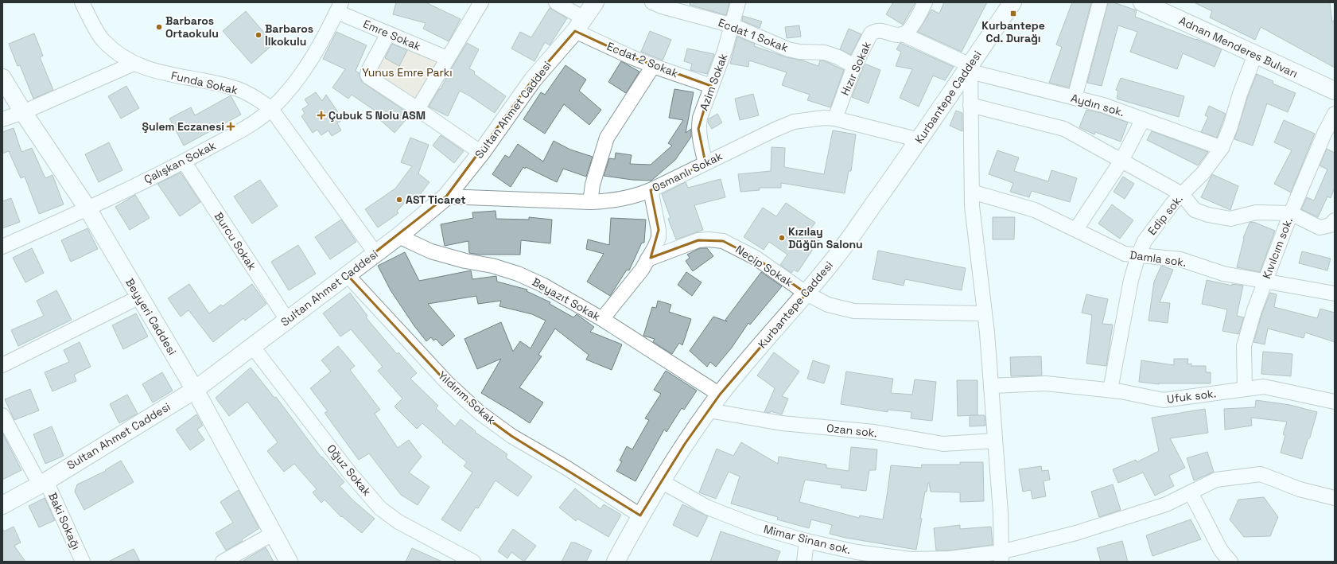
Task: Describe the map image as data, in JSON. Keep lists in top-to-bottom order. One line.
{"streets":{"street":["Emre Sokak","Ecdat 1 Sokak","Adnan Menderes Bulvarı","Ecdat 2 Sokak","Hızır Sokak","Azim Sokak","Funda Sokak","Kurbantepe Caddesi","Aydın sok.","Sultan Ahmet Caddesi","Çalışkan Sokak","Osmanlı Sokak","Edip sok.","Burcu Sokak","Kıvılcım sok.","Damla sok.","Necip Sokak","Beyazıt Sokak","Beyyeri Caddesi","Ufuk sok.","Yıldırım Sokak","Ozan sok.","Oğuz Sokak","Baki Sokağı","Mimar Sinan sok."]},"crossings":[["Emre Sokak","Çalışkan Sokak"],["Ecdat 1 Sokak","Hızır Sokak"],["Ecdat 1 Sokak","Azim Sokak"],["Adnan Menderes Bulvarı","Edip sok."],["Ecdat 2 Sokak","Azim Sokak"],["Ecdat 2 Sokak","Sultan Ahmet Caddesi"],["Hızır Sokak","Aydın sok."],["Hızır Sokak","Osmanlı Sokak"],["Azim Sokak","Osmanlı Sokak"],["Funda Sokak","Sultan Ahmet Caddesi"],["Funda Sokak","Çalışkan Sokak"],["Kurbantepe Caddesi","Aydın sok."],["Kurbantepe Caddesi","Osmanlı Sokak"],["Kurbantepe Caddesi","Necip Sokak"],["Kurbantepe Caddesi","Beyazıt Sokak"],["Kurbantepe Caddesi","Yıldırım Sokak"],["Kurbantepe Caddesi","Ozan sok."],["Kurbantepe Caddesi","Mimar Sinan sok."],["Aydın sok.","Edip sok."],["Sultan Ahmet Caddesi","Osmanlı Sokak"],["Sultan Ahmet Caddesi","Burcu Sokak"],["Sultan Ahmet Caddesi","Beyazıt Sokak"],["Sultan Ahmet Caddesi","Beyyeri Caddesi"],["Sultan Ahmet Caddesi","Yıldırım Sokak"],["Sultan Ahmet Caddesi","Oğuz Sokak"],["Sultan Ahmet Caddesi","Baki Sokağı"],["Çalışkan Sokak","Burcu Sokak"],["Çalışkan Sokak","Beyyeri Caddesi"],["Edip sok.","Damla sok."],["Edip sok.","Ufuk sok."],["Kıvılcım sok.","Damla sok."],["Kıvılcım sok.","Ufuk sok."]],"parks":["Yunus Emre Parkı"],"places":{"transit":["Kurbantepe Cd. Durağı"],"other":["Barbaros Ortaokulu","Barbaros İlkokulu","AST Ticaret","Kızılay Düğün Salonu"],"health":["Çubuk 5 Nolu ASM","Şulem Eczanesi"]}}
